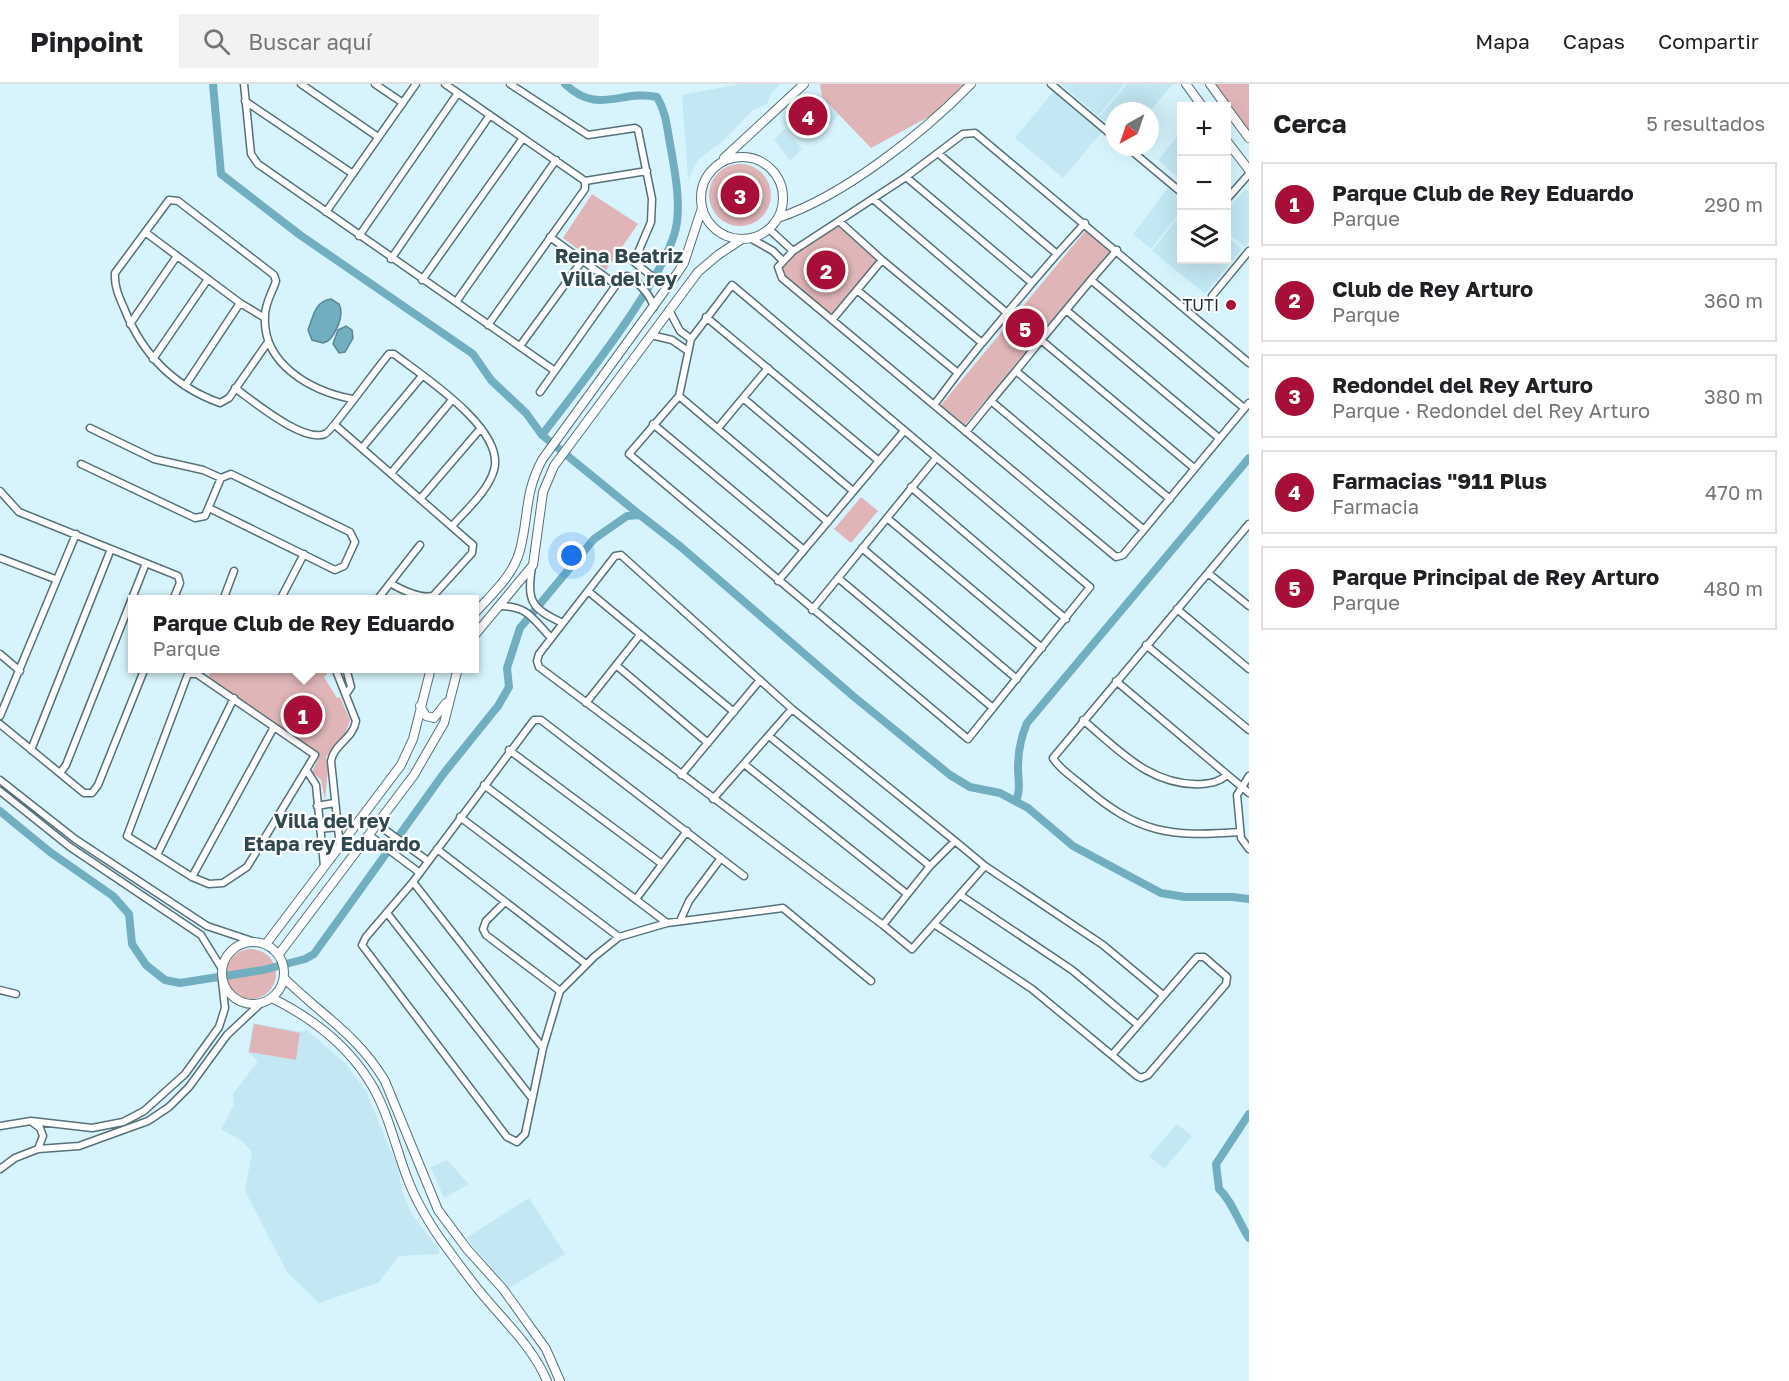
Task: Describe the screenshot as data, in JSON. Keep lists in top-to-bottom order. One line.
{"districts":["Reina Beatriz Villa del rey","Villa del rey Etapa rey Eduardo"],"places":["TUTI"],"north":"bottom left","page":{"header":"Pinpoint","search":"Buscar aquí","nav":["Mapa","Capas","Compartir"],"heading":["Cerca","5 resultados"],"pins":["4","3","2","5","1"],"map_buttons":["+","−"],"list":[{"mark":"1","name":"Parque Club de Rey Eduardo","note":"Parque","value":"290 m"},{"mark":"2","name":"Club de Rey Arturo","note":"Parque","value":"360 m"},{"mark":"3","name":"Redondel del Rey Arturo","note":"Parque · Redondel del Rey Arturo","value":"380 m"},{"mark":"4","name":"Farmacias \"911 Plus","note":"Farmacia","value":"470 m"},{"mark":"5","name":"Parque Principal de Rey Arturo","note":"Parque","value":"480 m"}],"popup":["Parque Club de Rey Eduardo","Parque"]}}
